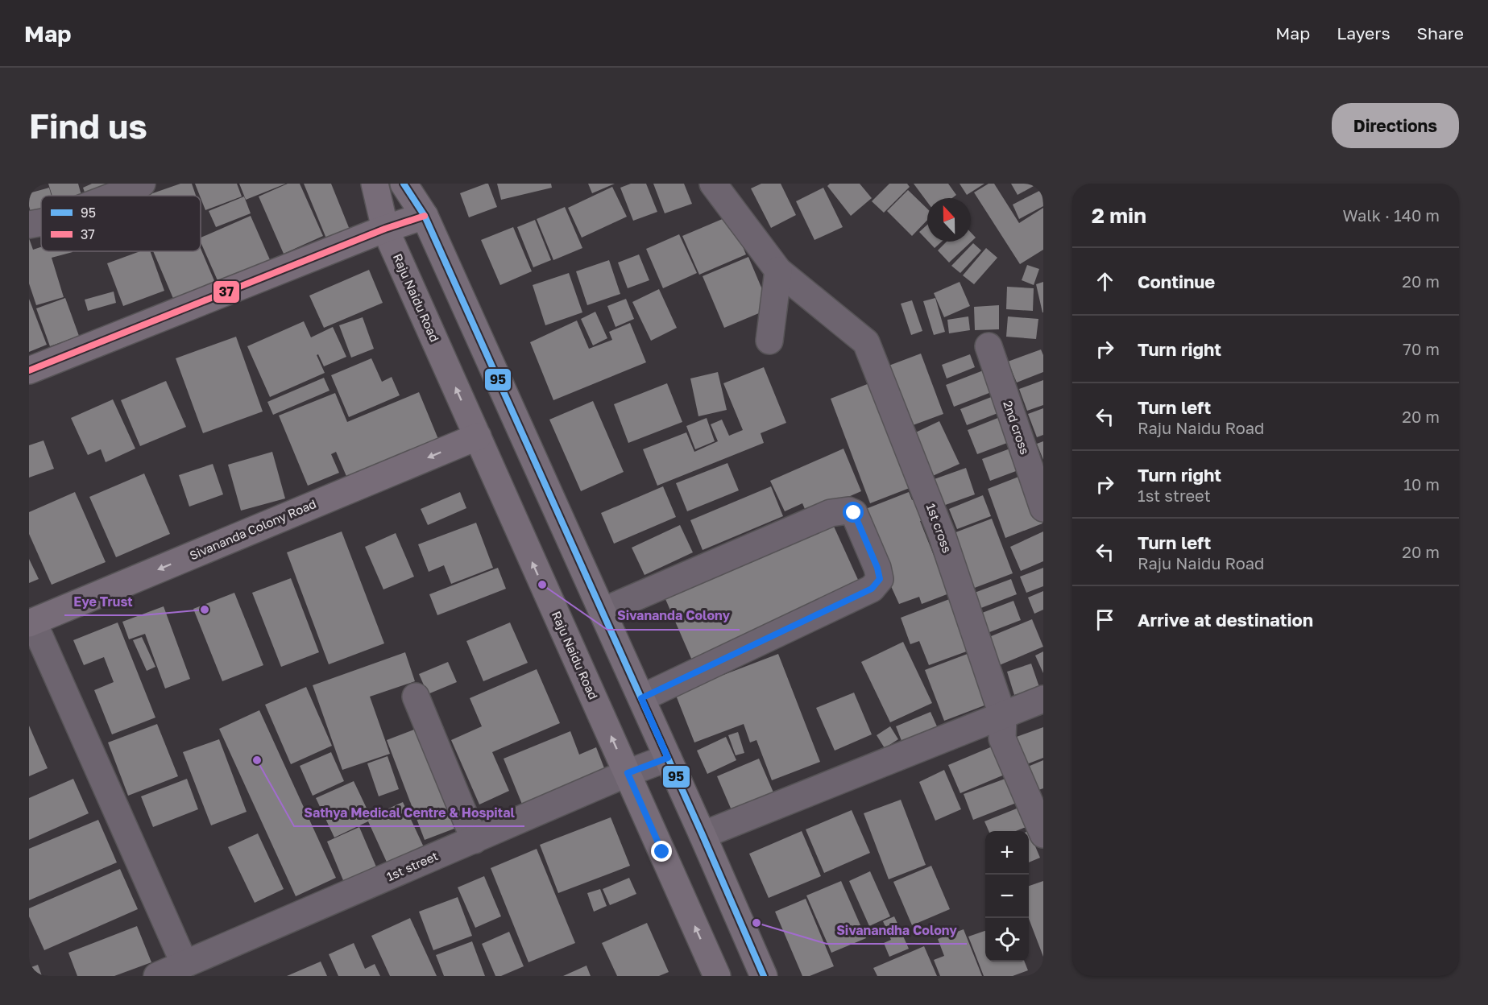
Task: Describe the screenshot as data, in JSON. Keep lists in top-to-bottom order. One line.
{"streets":{"main road":["Raju Naidu Road","Sivananda Colony Road"],"street":["2nd cross","1st cross","1st street"]},"crossings":[["Raju Naidu Road","Sivananda Colony Road"],["Raju Naidu Road","1st street"]],"places":["Sivananda Colony","Eye Trust","Sathya Medical Centre & Hospital","Sivanandha Colony"],"lines":["transit line 95","transit line 37"],"legend":["95","37"],"north":"top","page":{"header":"Map","nav":["Map","Layers","Share"],"buttons":"Directions","title":"Find us","heading":["2 min","Walk · 140 m"],"list":[["Continue","20 m"],["Turn right","70 m"],["Turn left","Raju Naidu Road","20 m"],["Turn right","1st street","10 m"],["Turn left","Raju Naidu Road","20 m"],"Arrive at destination"],"map_buttons":["+","−"]}}
